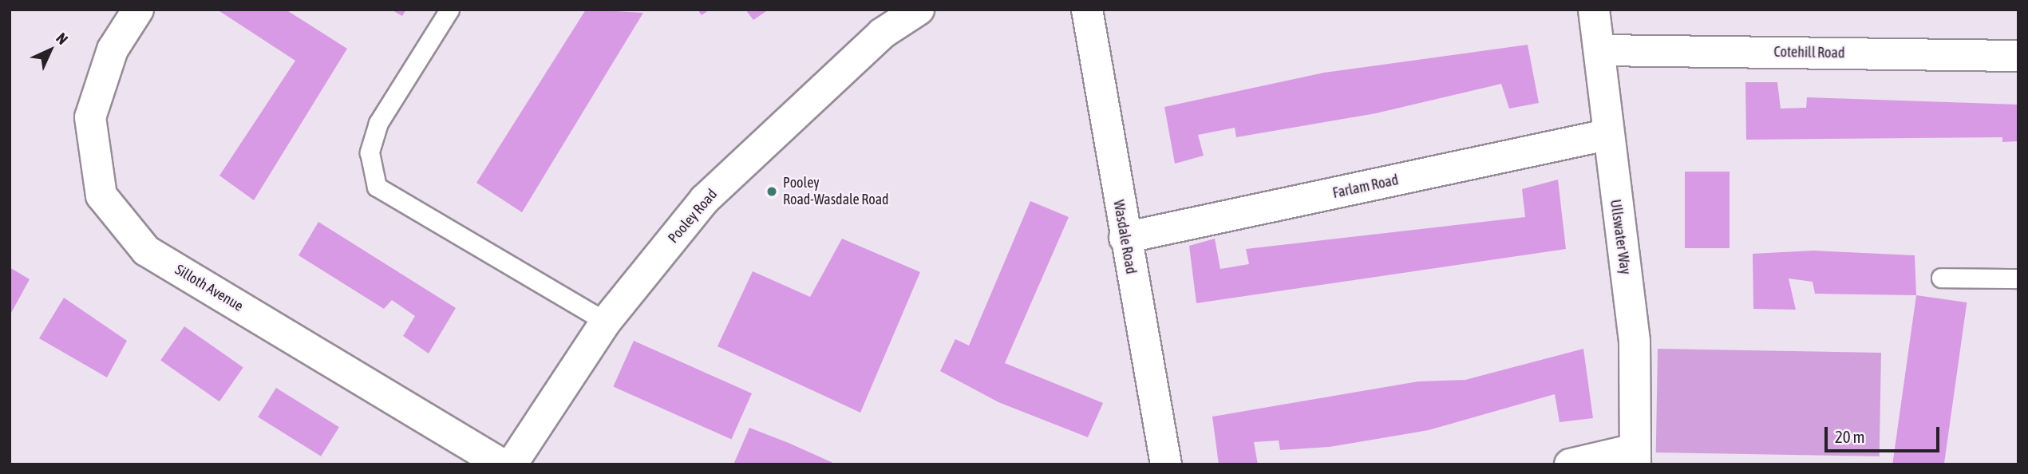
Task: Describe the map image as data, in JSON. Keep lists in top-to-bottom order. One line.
{"streets":{"street":["Cotehill Road","Farlam Road","Pooley Road","Wasdale Road","Ullswater Way","Silloth Avenue"]},"crossings":[["Cotehill Road","Ullswater Way"],["Farlam Road","Wasdale Road"],["Farlam Road","Ullswater Way"]],"places":["Pooley Road-Wasdale Road"],"scale_bar":"20 m","north":"top right"}
